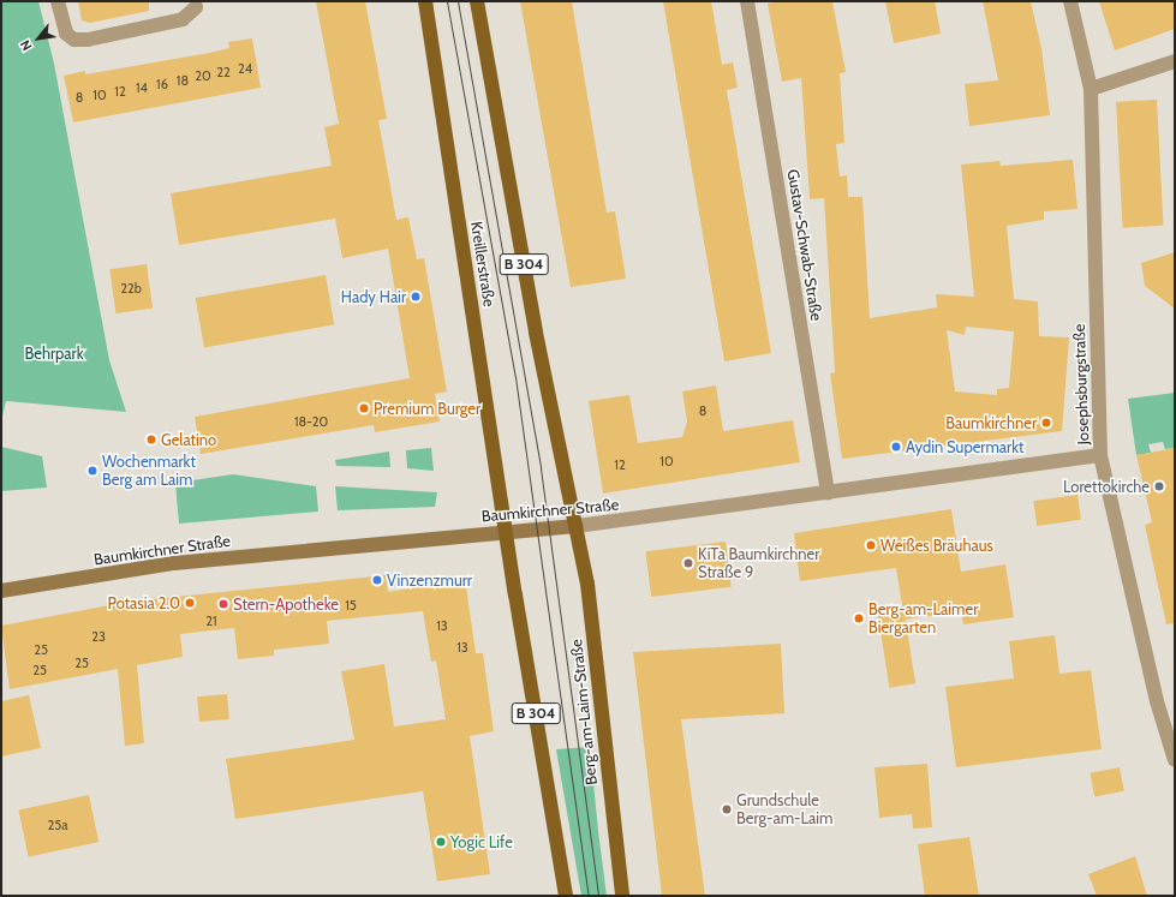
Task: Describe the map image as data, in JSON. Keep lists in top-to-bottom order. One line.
{"streets":{"main road":["Kreillerstraße","B 304","Baumkirchner Straße","Berg-am-Laim-Straße"],"street":["Gustav-Schwab-Straße","Josephsburgstraße"]},"crossings":[["Gustav-Schwab-Straße","Baumkirchner Straße"],["Kreillerstraße","B 304"],["Kreillerstraße","Baumkirchner Straße"],["B 304","Baumkirchner Straße"],["B 304","Berg-am-Laim-Straße"],["Josephsburgstraße","Baumkirchner Straße"],["Baumkirchner Straße","Berg-am-Laim-Straße"]],"parks":["Behrpark"],"places":["Hady Hair","Premium Burger","Baumkirchner","Gelatino","Aydin Supermarkt","Wochenmarkt Berg am Laim","Lorettokirche","Weißes Bräuhaus","KiTa Baumkirchner Straße 9","Vinzenzmurr","Potasia 2.0","Stern-Apotheke","Berg-am-Laimer Biergarten","Grundschule Berg-am-Laim","Yogic Life"],"house_numbers":["24","22","20","18","16","14","12","10","8","22b","8","18-20","10","12","15","21","13","23","13","25","25","25","25a"],"north":"bottom left"}
